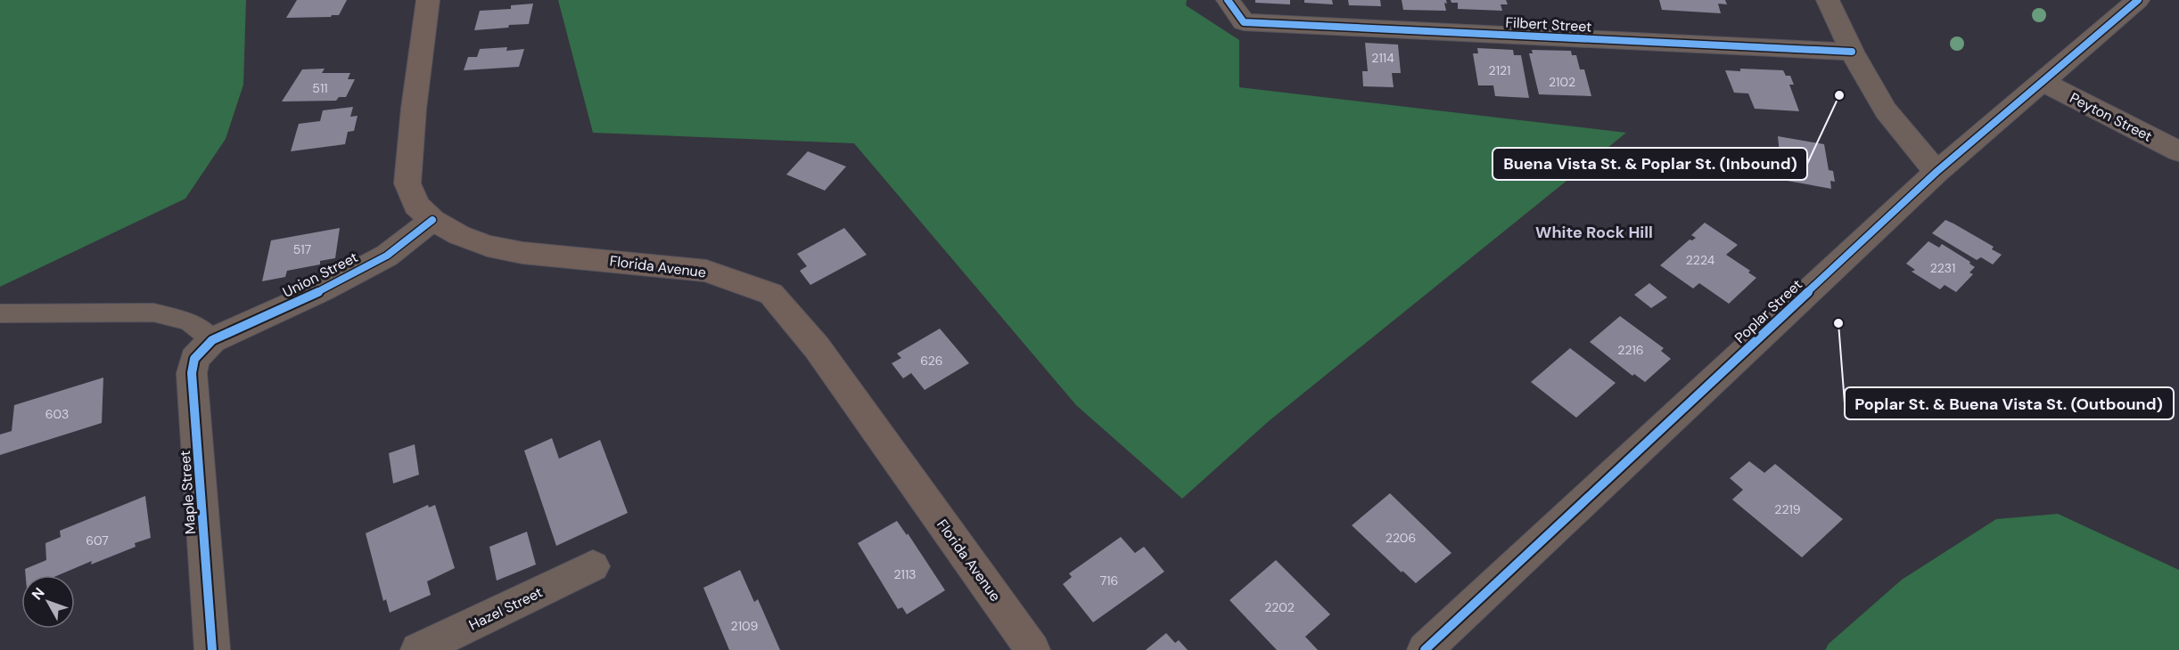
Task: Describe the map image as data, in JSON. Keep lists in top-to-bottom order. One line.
{"streets":{"main road":["Florida Avenue"],"street":["Filbert Street","Peyton Street","Union Street","Poplar Street","Maple Street","Hazel Street"]},"crossings":[["Peyton Street","Poplar Street"],["Florida Avenue","Union Street"],["Union Street","Maple Street"]],"districts":["White Rock Hill"],"places":["Buena Vista St. & Poplar St. (Inbound)","Poplar St. & Buena Vista St. (Outbound)"],"house_numbers":["2114","2121","2102","511","517","2224","2231","2216","626","603","2219","2206","607","2113","716","2202","2109"],"north":"top left"}
